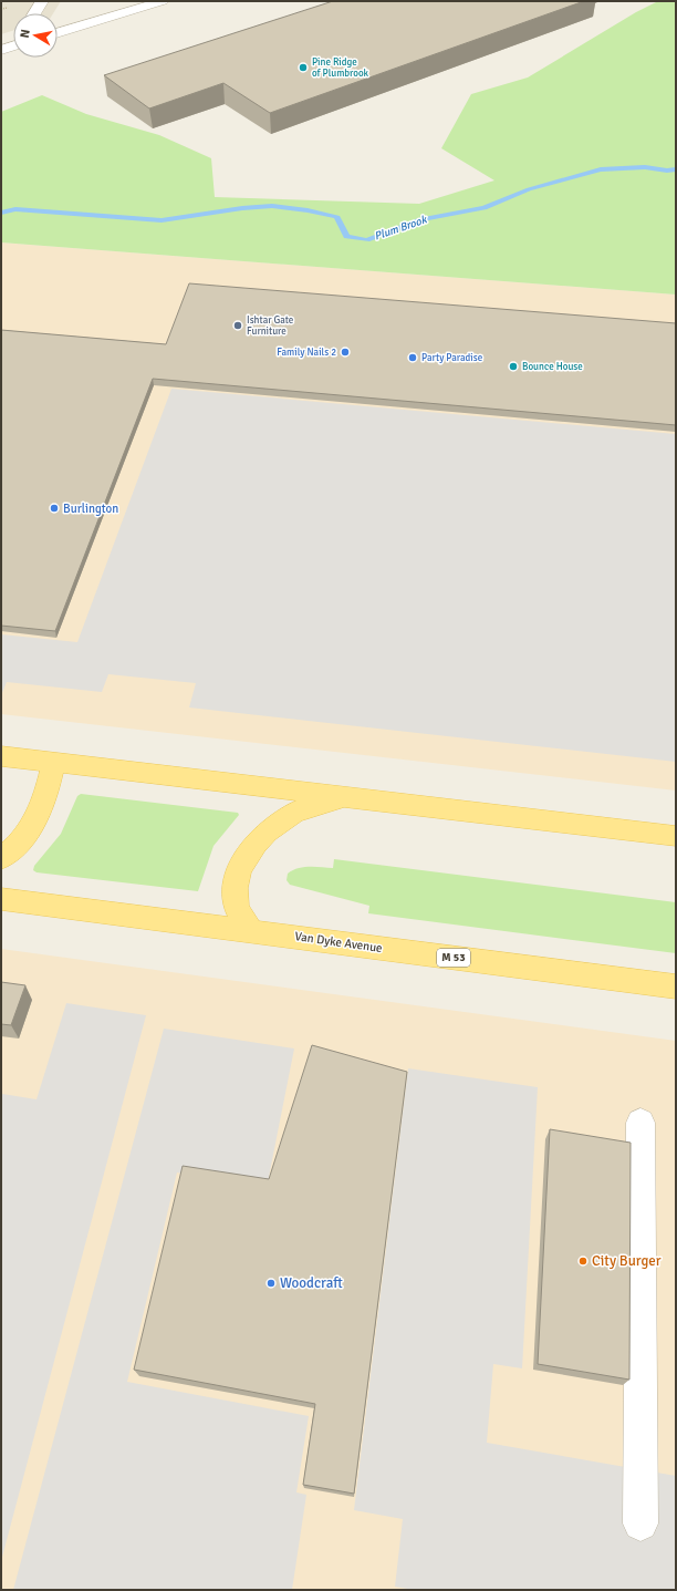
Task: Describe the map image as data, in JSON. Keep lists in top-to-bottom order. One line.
{"streets":{"main road":["Van Dyke Avenue","M 53"]},"water":["Plum Brook"],"places":["Pine Ridge of Plumbrook","Ishtar Gate Furniture","Family Nails 2","Party Paradise","Bounce House","Burlington","City Burger","Woodcraft"],"north":"left"}
